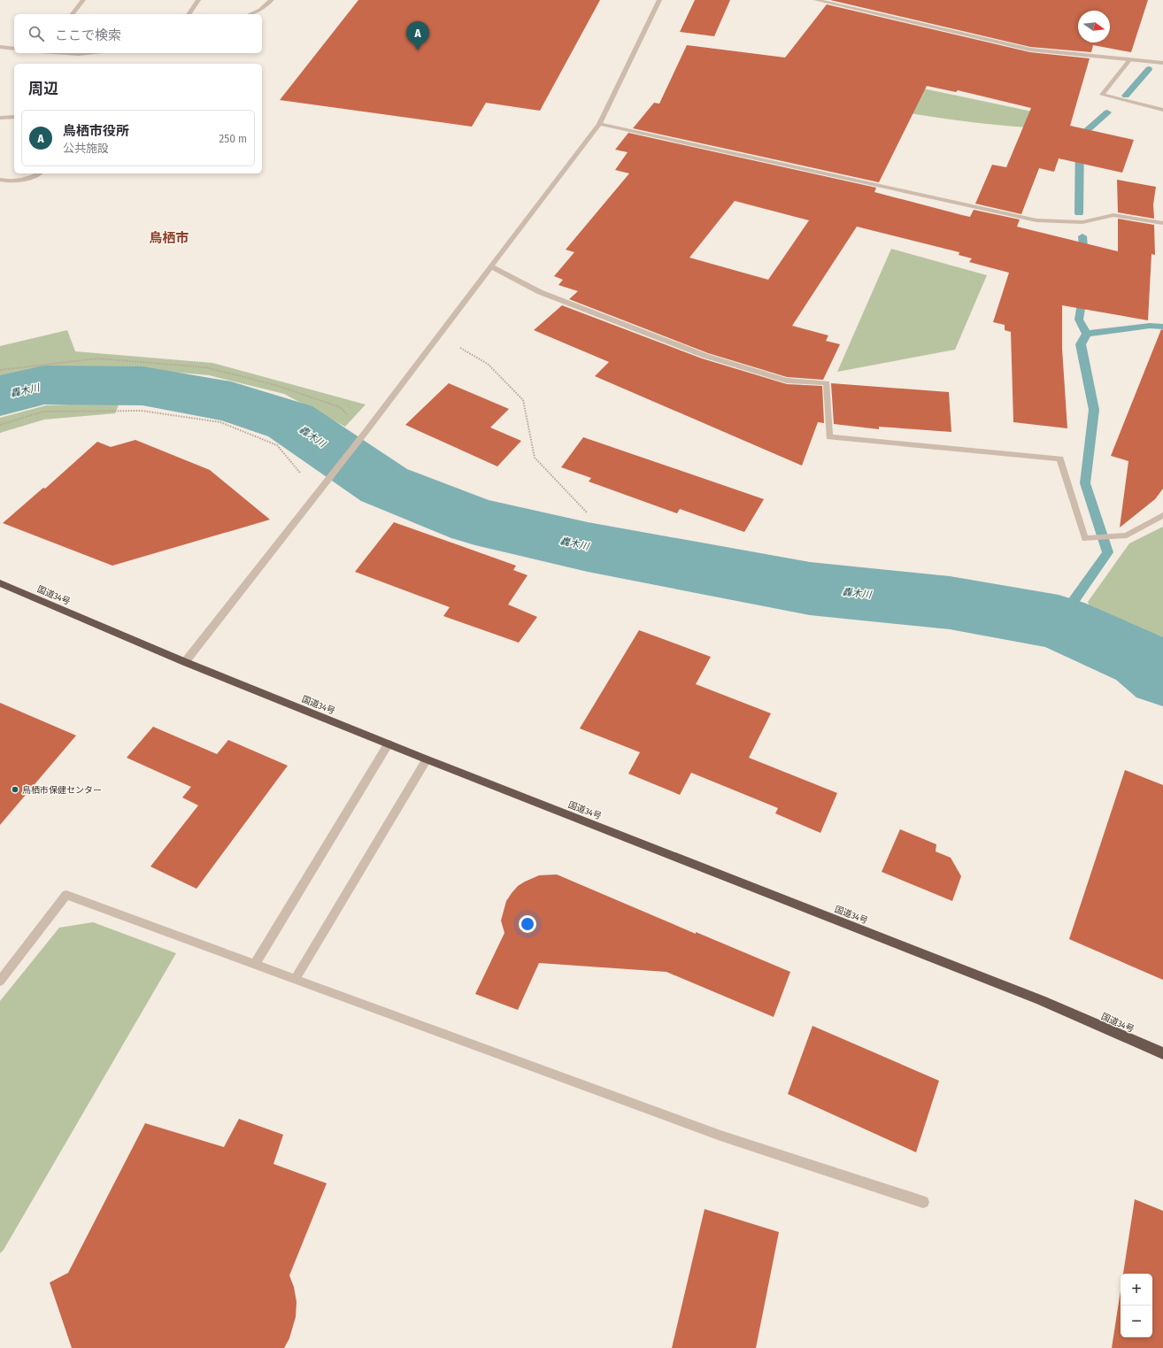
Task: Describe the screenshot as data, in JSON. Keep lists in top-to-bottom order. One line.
{"streets":{"highway":["国道34号"]},"districts":["鳥栖市"],"water":["轟木川"],"places":["鳥栖市保健センター"],"north":"right","page":{"search":"ここで検索","pins":"A","heading":"周辺","list":[{"mark":"A","name":"鳥栖市役所","note":"公共施設","value":"250 m"}],"map_buttons":["+","−"]}}
